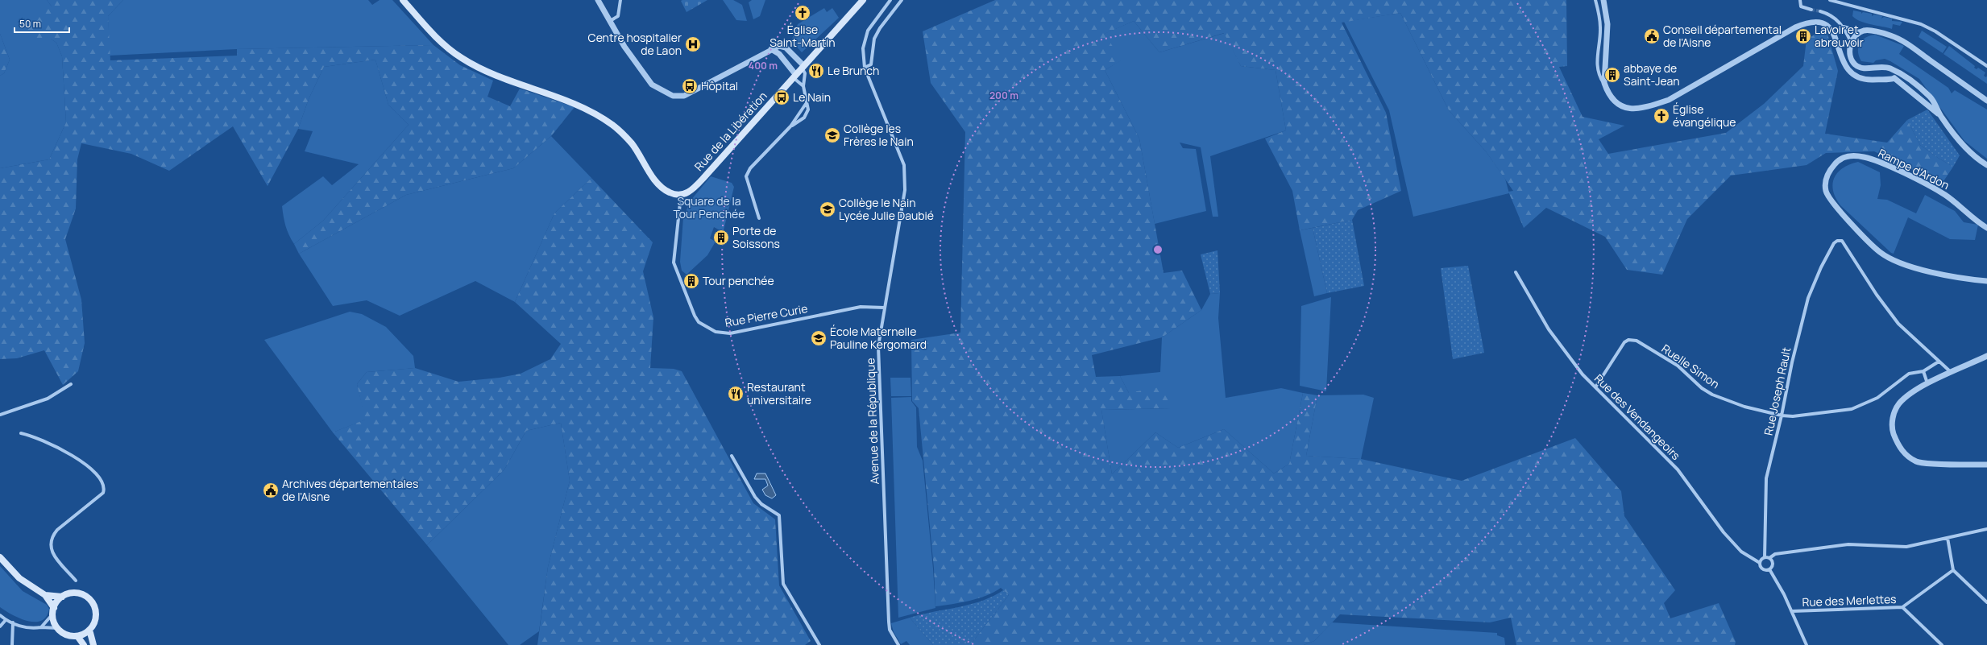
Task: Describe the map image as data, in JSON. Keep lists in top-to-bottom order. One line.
{"streets":{"main road":["Rue de la Libération"],"street":["Rampe d'Ardon","Rue Pierre Curie","Ruelle Simon","Rue Joseph Rault","Rue des Vendangeoirs","Avenue de la République","Rue des Merlettes"]},"crossings":[["Rue de la Libération","Rue Pierre Curie"],["Rue Pierre Curie","Avenue de la République"],["Ruelle Simon","Rue Joseph Rault"],["Ruelle Simon","Rue des Vendangeoirs"],["Rue Joseph Rault","Rue des Vendangeoirs"]],"parks":["Square de la Tour Penchée"],"places":{"church":["Église Saint-Martin","Église évangélique"],"public building":["Conseil départemental de l'Aisne","Archives départementales de l'Aisne"],"building":["Lavoir et abreuvoir","abbaye de Saint-Jean","Porte de Soissons","Tour penchée"],"hospital":["Centre hospitalier de Laon"],"restaurant":["Le Brunch","Restaurant universitaire"],"bus stop":["Hôpital","Le Nain"],"school or university":["Collège les Frères le Nain","Collège le Nain Lycée Julie Daubié","École Maternelle Pauline Kergomard"]},"scale_bar":"50 m","rings":["400 m","200 m"]}
